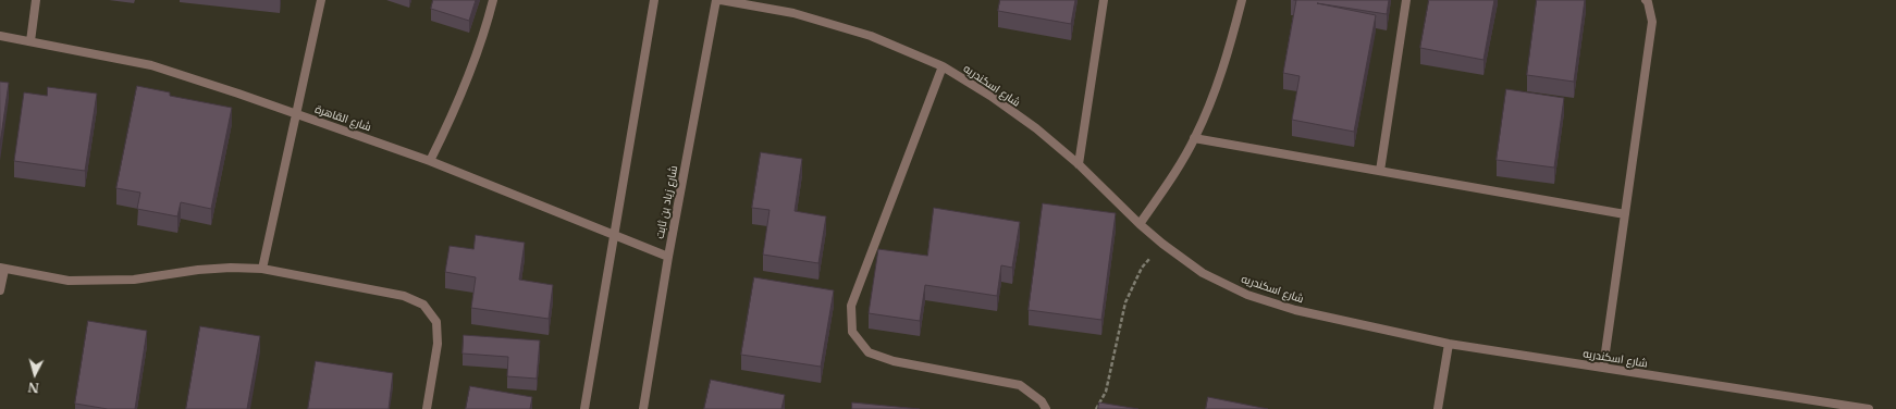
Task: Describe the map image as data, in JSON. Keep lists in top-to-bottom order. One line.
{"streets":{"street":["شارع اسكندريه","شارع القاهرة","شارع زياد بن ثابت"]},"crossings":[["شارع القاهرة","شارع زياد بن ثابت"]],"north":"bottom"}
